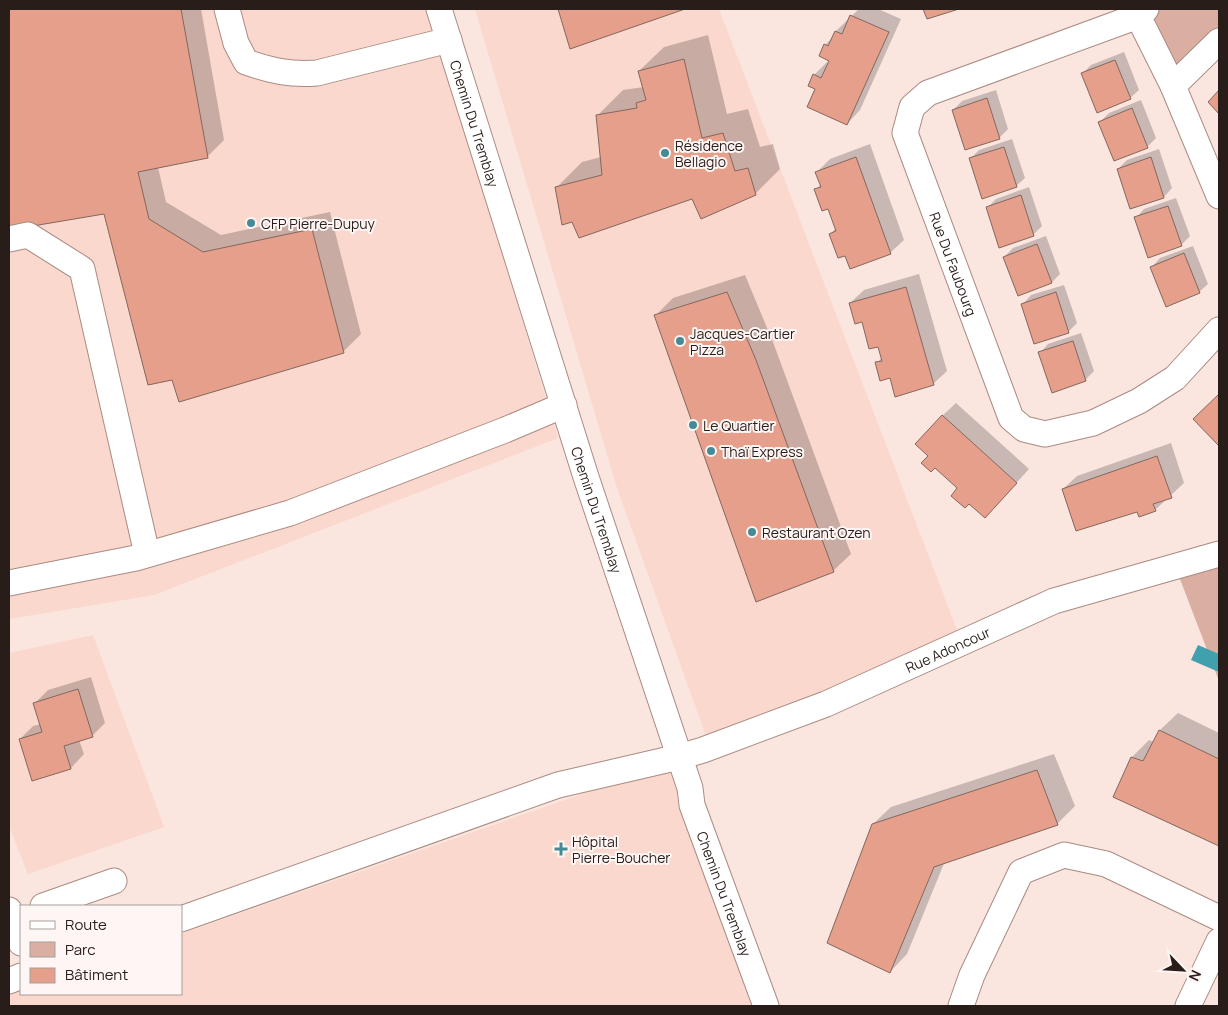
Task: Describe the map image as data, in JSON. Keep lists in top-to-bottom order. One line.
{"streets":{"street":["Chemin Du Tremblay","Rue Du Faubourg","Rue Adoncour"]},"crossings":[["Chemin Du Tremblay","Rue Adoncour"]],"places":{"other":["Résidence Bellagio","CFP Pierre-Dupuy","Jacques-Cartier Pizza","Le Quartier","Thaï Express","Restaurant Ozen"],"health":["Hôpital Pierre-Boucher"]},"legend":["Route","Parc","Bâtiment"],"north":"bottom right"}
